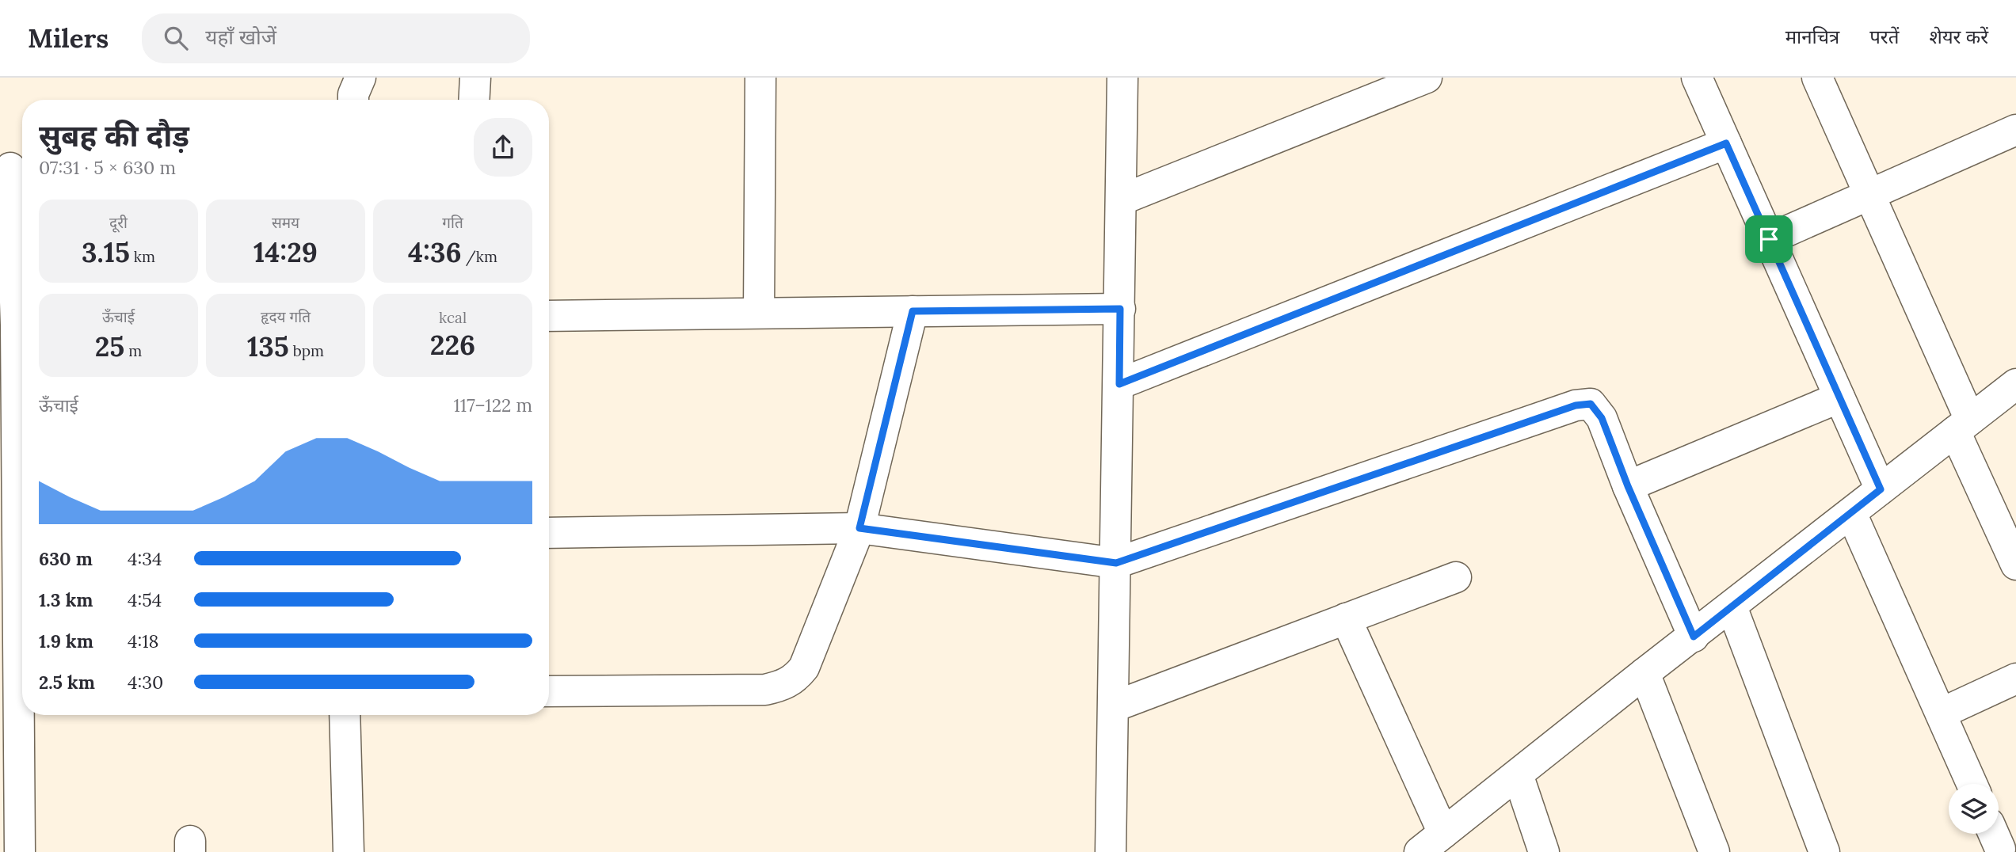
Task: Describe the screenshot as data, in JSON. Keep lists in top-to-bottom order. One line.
{"page":{"header":"Milers","search":"यहाँ खोजें","nav":["मानचित्र","परतें","शेयर करें"],"heading":["सुबह की दौड़","07:31 · 5 × 630 m"],"stats":[["दूरी","3.15 km"],["समय","14:29"],["गति","4:36 /km"],["ऊँचाई","25 m"],["हृदय गति","135 bpm"],["kcal","226"]],"chart":["ऊँचाई","117–122 m"],"list":[{"name":"630 m","note":"4:34"},{"name":"1.3 km","note":"4:54"},{"name":"1.9 km","note":"4:18"},{"name":"2.5 km","note":"4:30"}]}}
